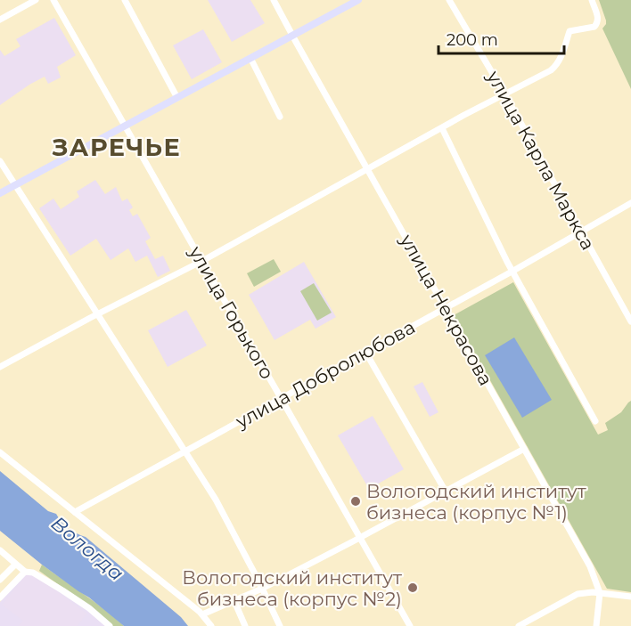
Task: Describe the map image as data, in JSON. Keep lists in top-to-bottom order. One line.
{"streets":{"street":["улица Карла Маркса","улица Некрасова","улица Горького","улица Добролюбова"]},"crossings":[["улица Карла Маркса","улица Добролюбова"],["улица Некрасова","улица Добролюбова"],["улица Горького","улица Добролюбова"]],"districts":["ЗАРЕЧЬЕ"],"water":["Вологда"],"places":["Вологодский институт бизнеса (корпус №1)","Вологодский институт бизнеса (корпус №2)"],"scale_bar":"200 m"}
